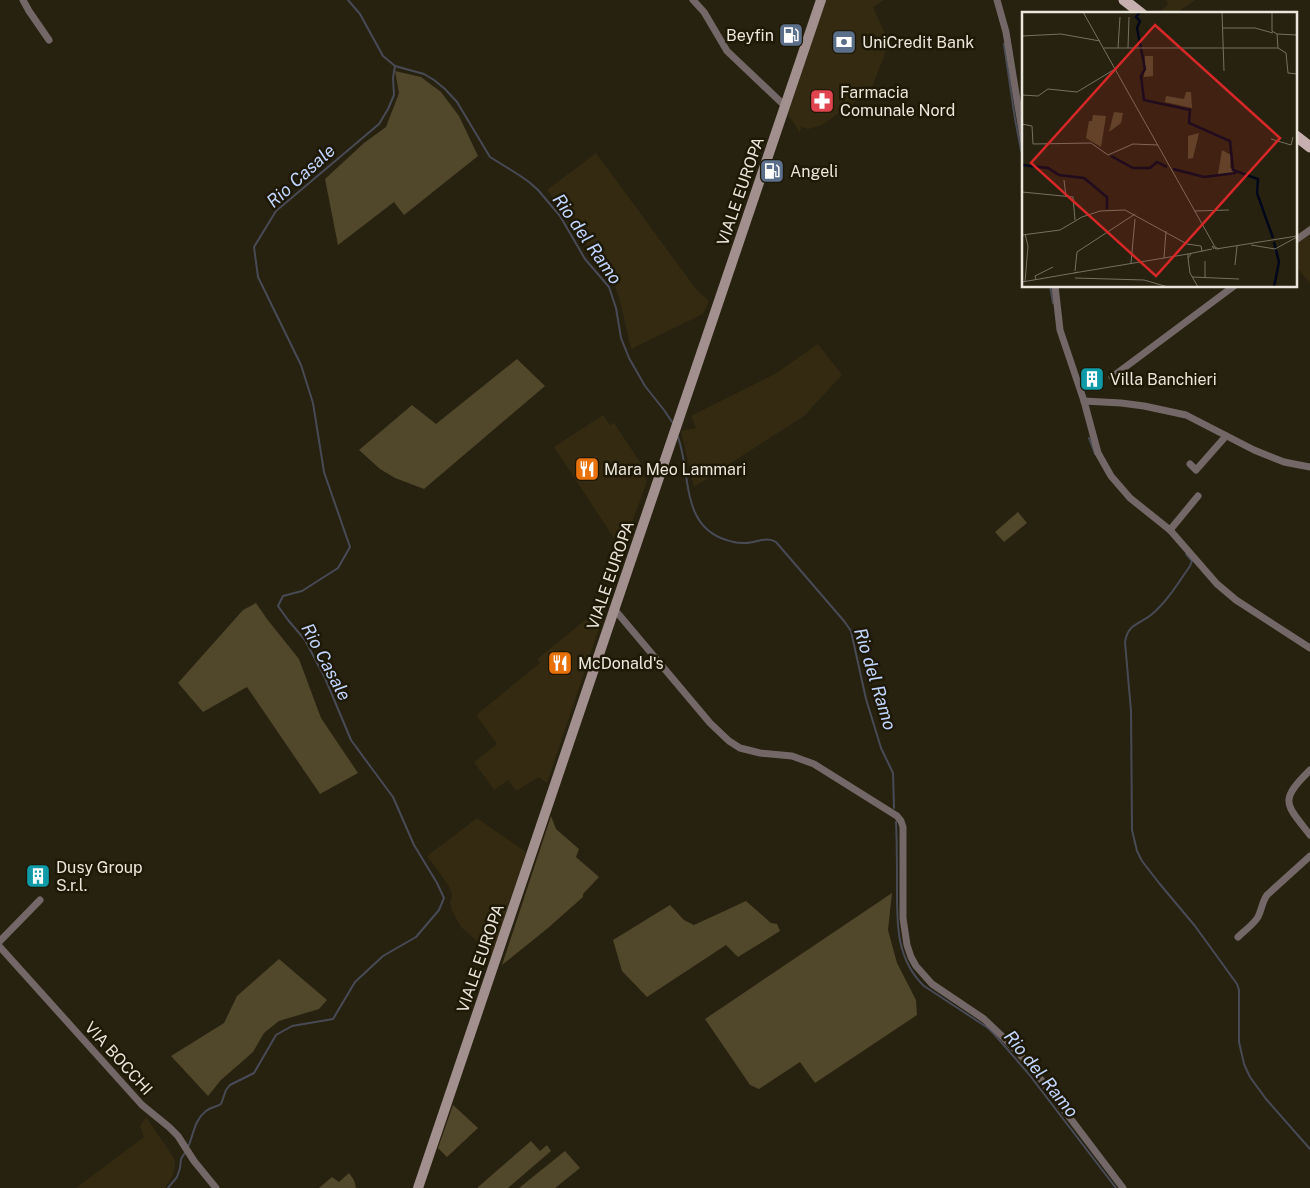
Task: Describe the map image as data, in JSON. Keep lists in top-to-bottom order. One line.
{"streets":{"main road":["VIALE EUROPA"],"street":["VIA BOCCHI"]},"water":["Rio Casale","Rio del Ramo"],"places":{"fuel station":["Beyfin","Angeli"],"bank":["UniCredit Bank"],"pharmacy":["Farmacia Comunale Nord"],"building":["Villa Banchieri","Dusy Group S.r.l."],"restaurant":["Mara Meo Lammari","McDonald's"]}}
